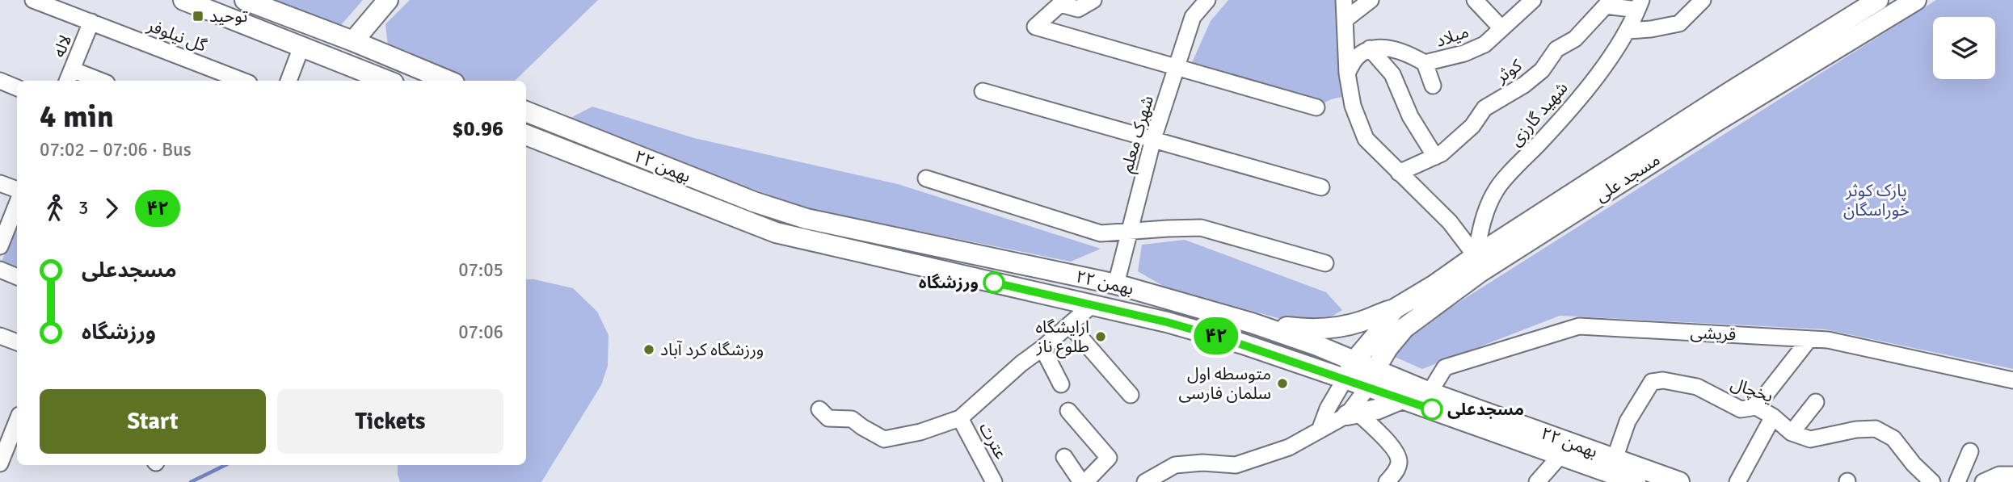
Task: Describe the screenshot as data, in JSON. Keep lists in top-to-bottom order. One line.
{"streets":{"main road":["۲۲ بهمن","مسجد علی"],"street":["گل نیلوفر","میلاد","لاله","کوثر","شهید گارزی","شهرک معلم","قریشی","یخچال","عترت"]},"crossings":[["گل نیلوفر","لاله"],["کوثر","شهید گارزی"],["شهید گارزی","مسجد علی"],["شهرک معلم","۲۲ بهمن"],["۲۲ بهمن","مسجد علی"],["۲۲ بهمن","قریشی"],["۲۲ بهمن","یخچال"]],"parks":["پارک کوثر خوراسگان"],"places":{"transit":["توحید"],"other":["ورزشگاه","ارایشگاه طلوع ناز","ورزشگاه کرد آباد","متوسطه اول سلمان فارسی","مسجدعلی"]},"lines":["bus line ۴۲"],"page":{"on_map":"۴۲","heading":["4 min","07:02 – 07:06 · Bus","$0.96"],"legs":["3","۴۲"],"list":[{"name":"مسجدعلی","value":"07:05"},{"name":"ورزشگاه","value":"07:06"}],"buttons":["Start","Tickets"]}}
